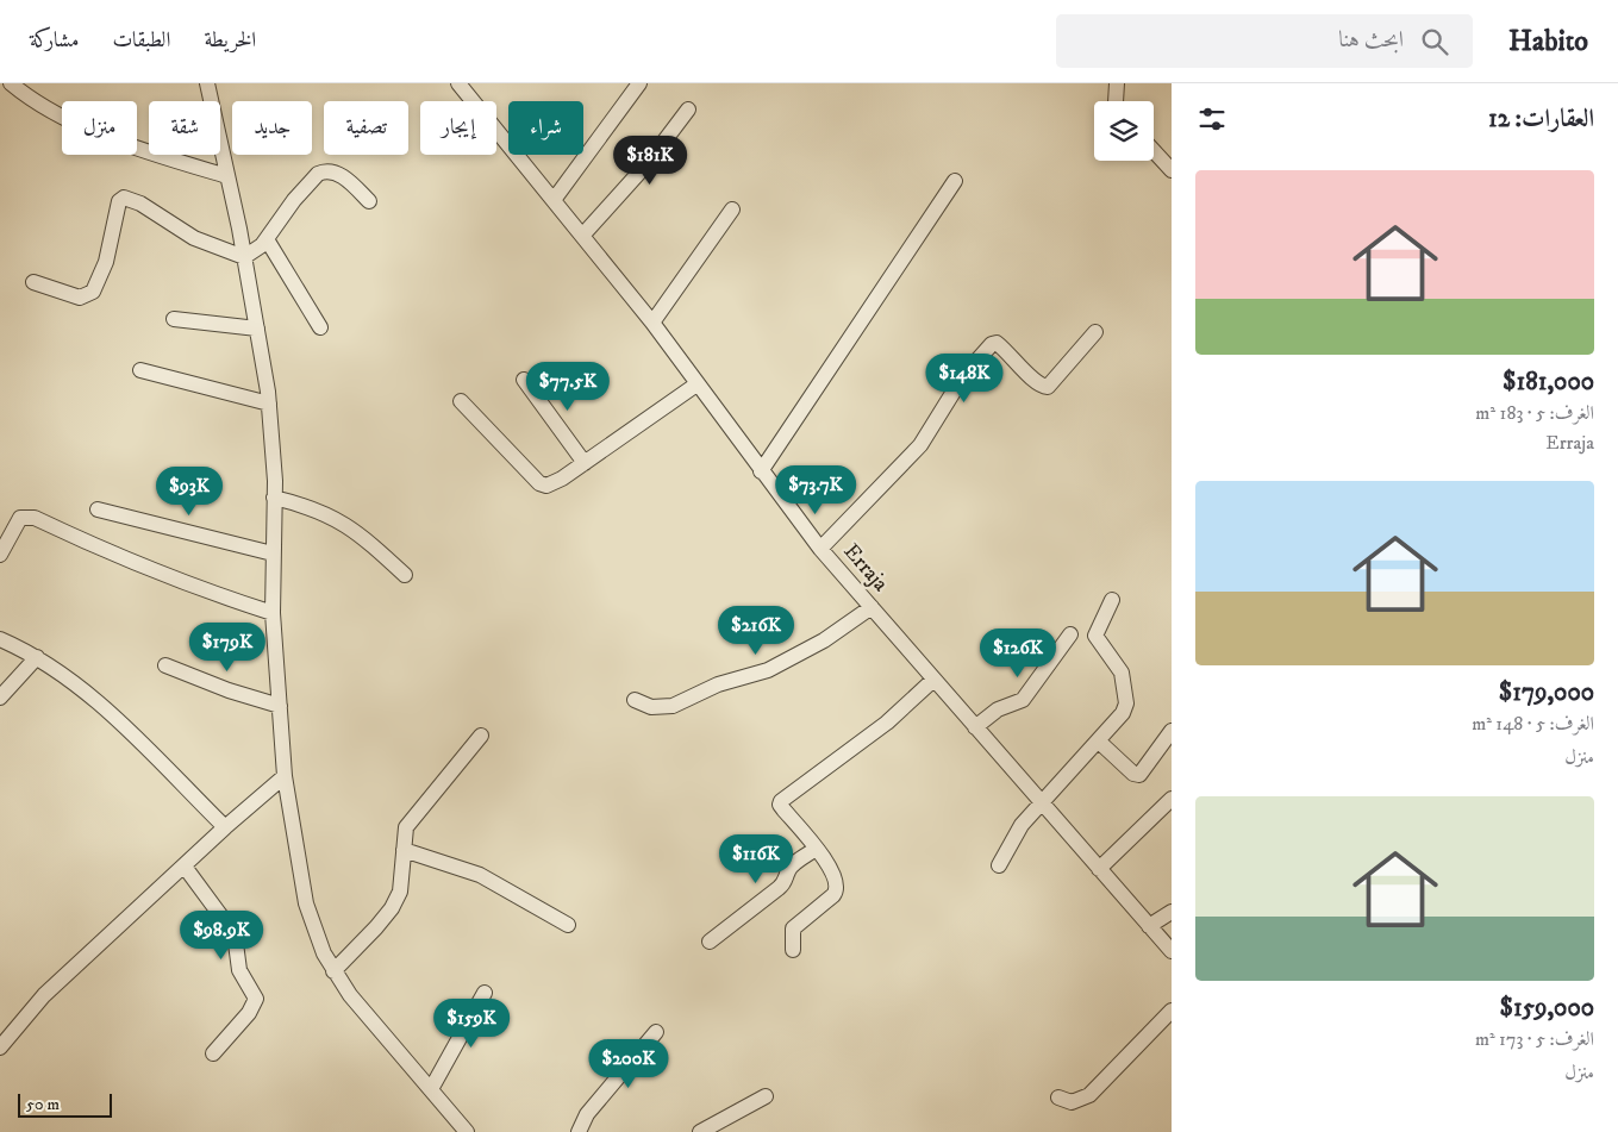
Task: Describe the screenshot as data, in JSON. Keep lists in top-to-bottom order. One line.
{"streets":{"street":["Erraja"]},"scale_bar":"50 m","page":{"header":"Habito","search":"ابحث هنا","nav":["الخريطة","الطبقات","مشاركة"],"heading":"العقارات: 12","chip":["شراء","إيجار","تصفية","جديد","شقة","منزل"],"price":["$181K","$148K","$77.5K","$73.7K","$93K","$216K","$179K","$126K","$116K","$98.9K","$159K","$200K"],"list":[{"name":"$181,000","note":"الغرف: 5 · 183 m² · Erraja"},{"name":"$179,000","note":"الغرف: 5 · 148 m² · منزل"},{"name":"$159,000","note":"الغرف: 5 · 173 m² · منزل"}],"scale":"50 m"}}
